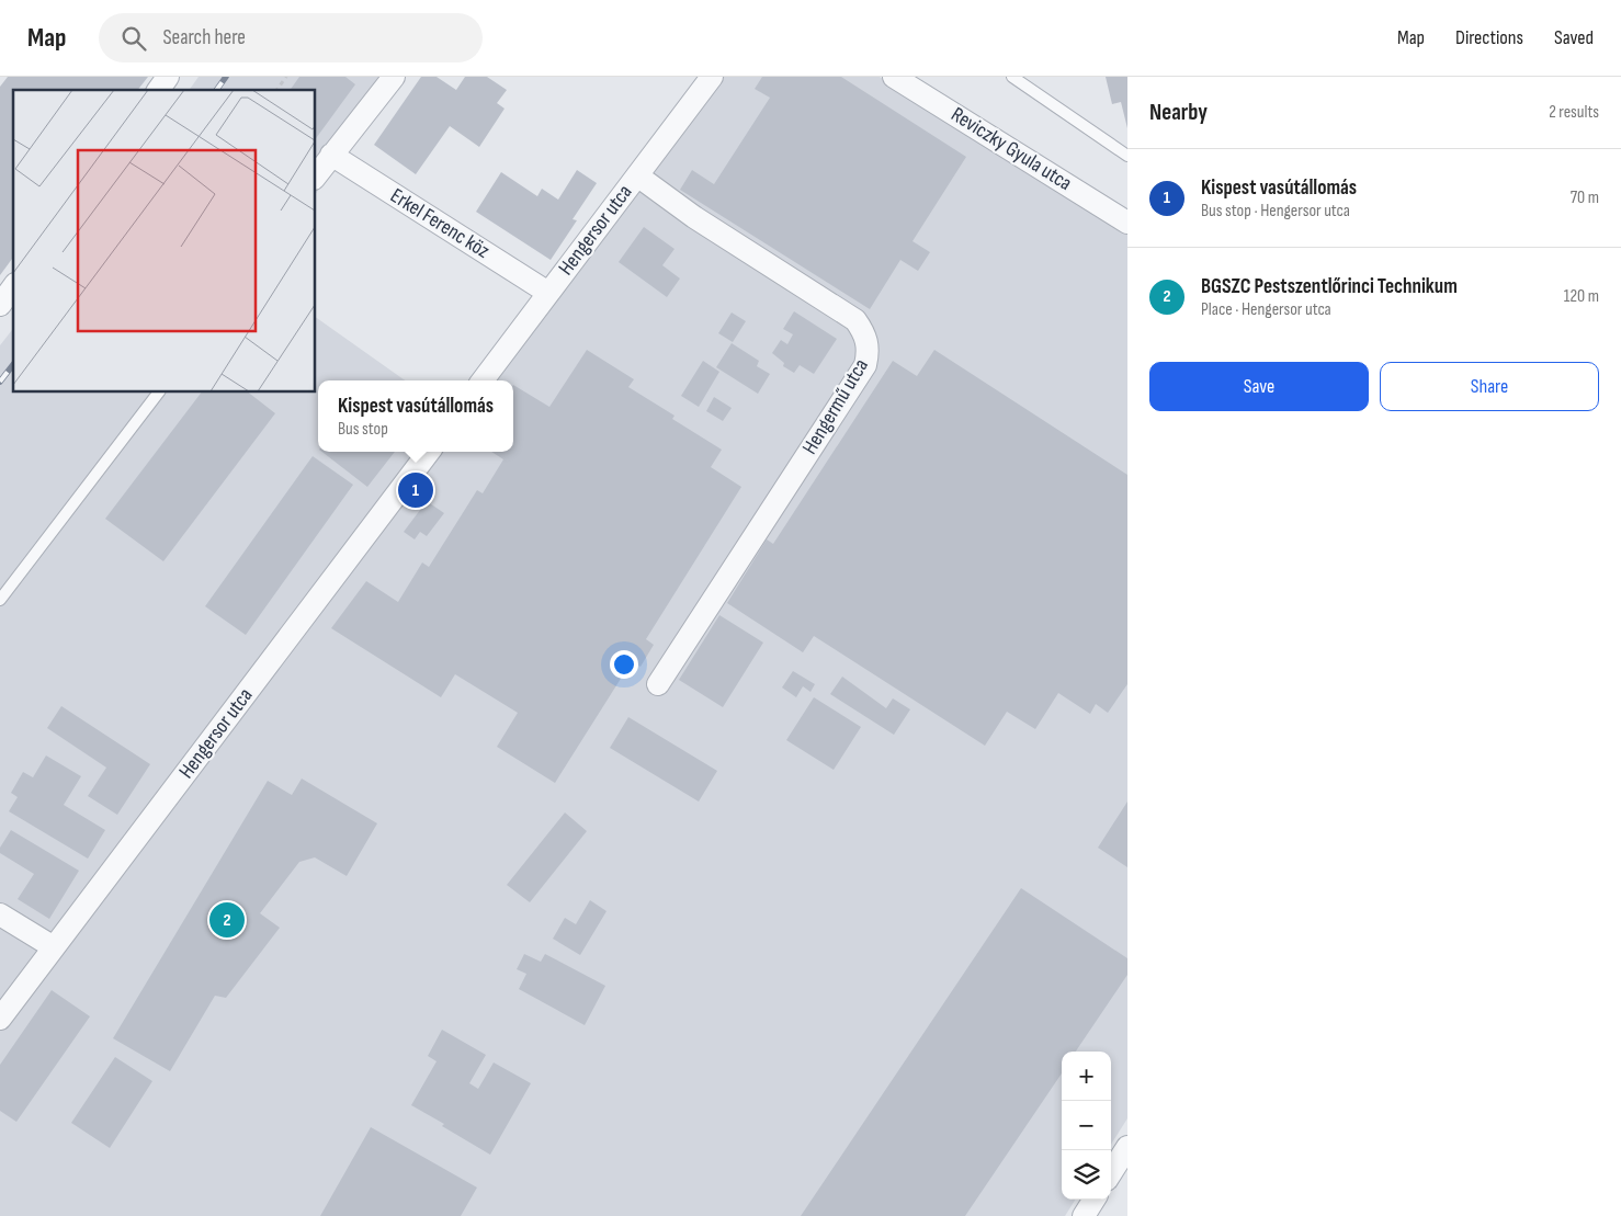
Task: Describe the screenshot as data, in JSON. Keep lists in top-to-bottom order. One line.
{"streets":{"street":["Reviczky Gyula utca","Erkel Ferenc köz","Hengersor utca","Hengermű utca"]},"crossings":[["Erkel Ferenc köz","Hengersor utca"],["Hengersor utca","Hengermű utca"]],"page":{"header":"Map","search":"Search here","nav":["Map","Directions","Saved"],"heading":["Nearby","2 results"],"list":[{"mark":"1","name":"Kispest vasútállomás","note":"Bus stop · Hengersor utca","value":"70 m"},{"mark":"2","name":"BGSZC Pestszentlőrinci Technikum","note":"Place · Hengersor utca","value":"120 m"}],"buttons":["Save","Share"],"popup":["Kispest vasútállomás","Bus stop"],"pins":["1","2"],"map_buttons":["+","−"]}}
